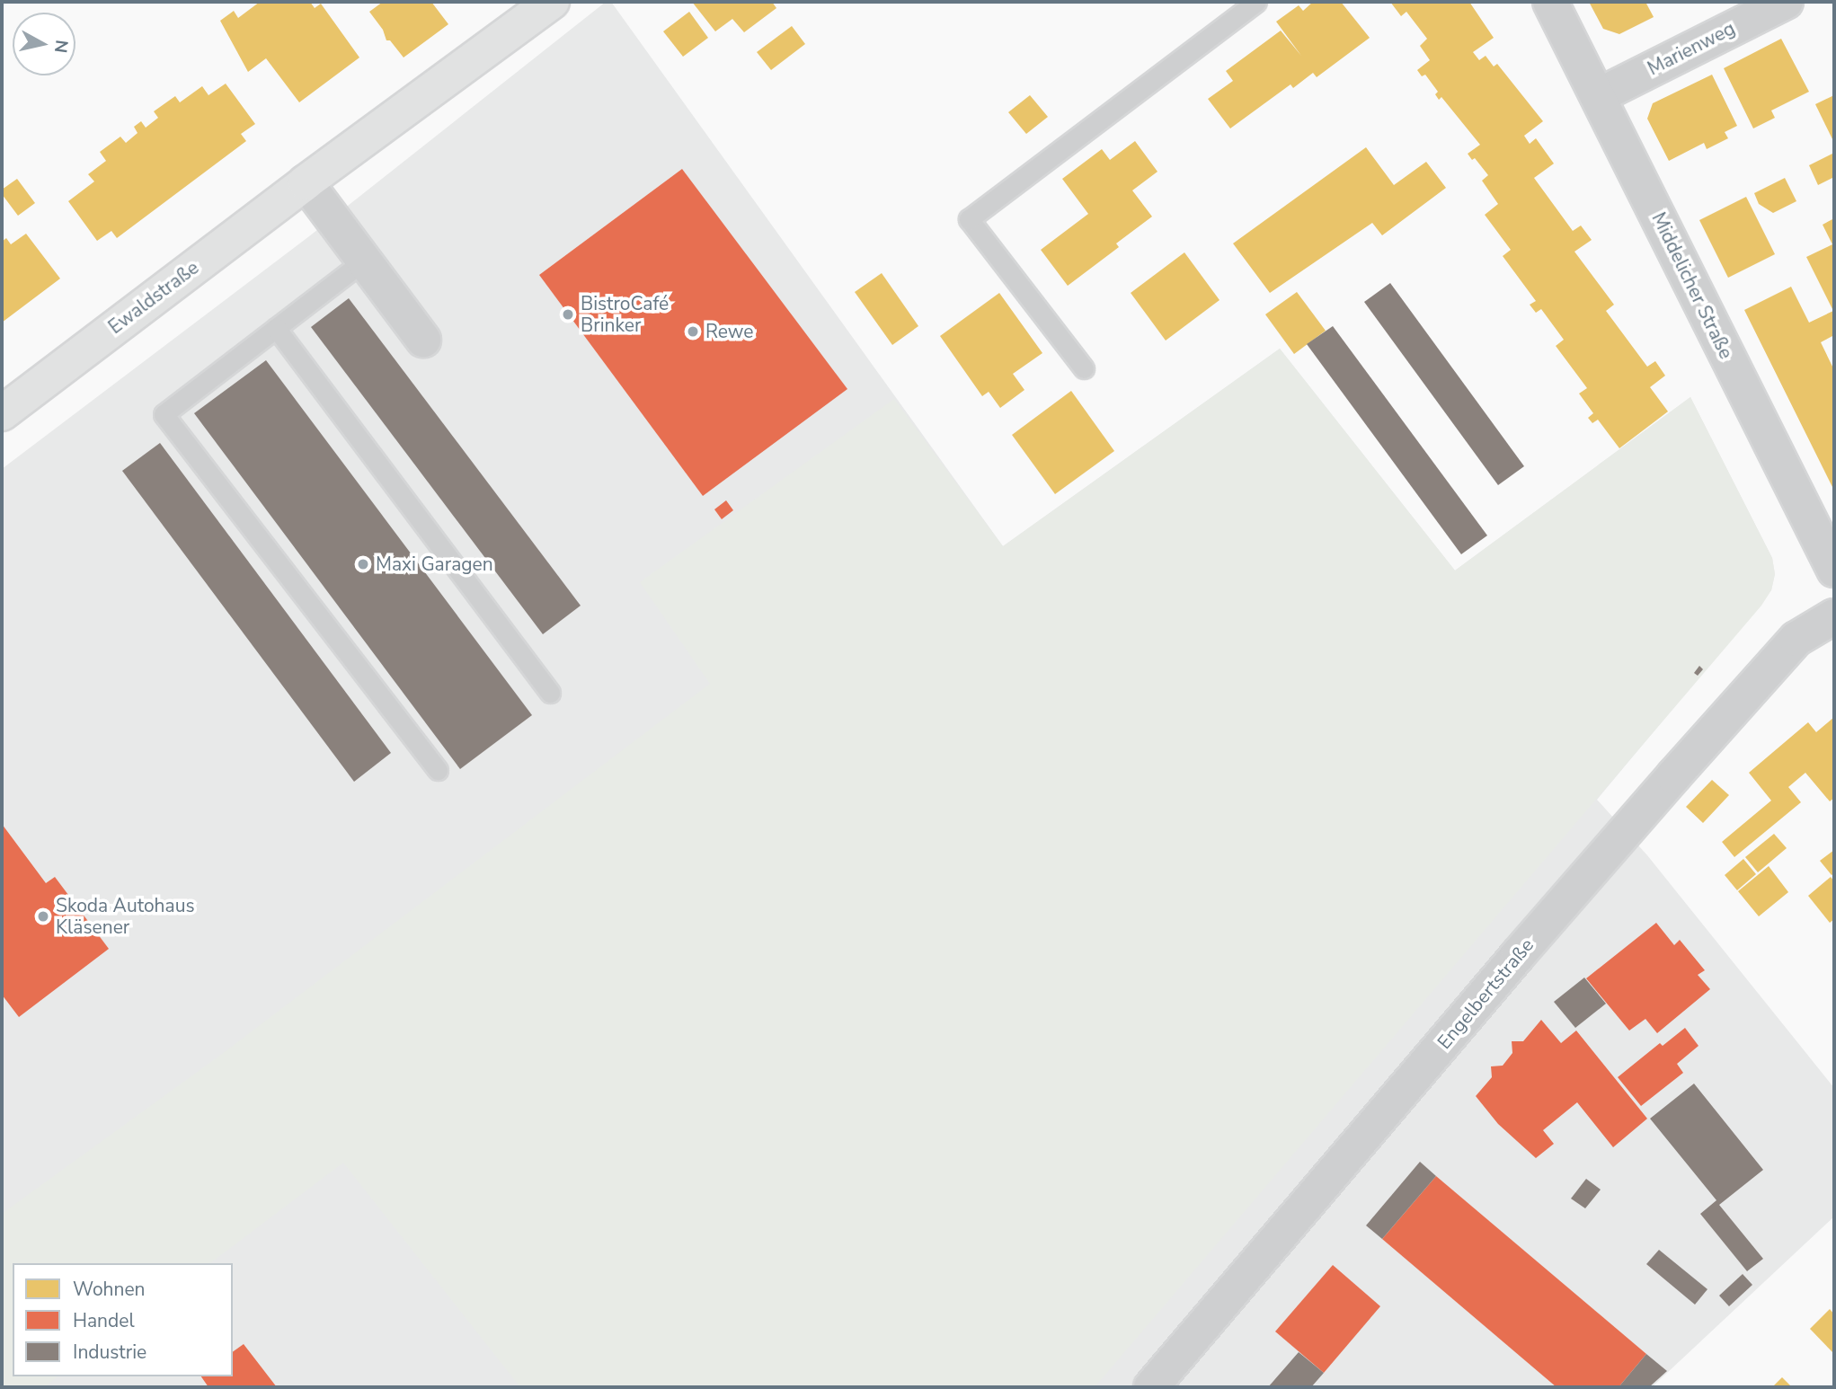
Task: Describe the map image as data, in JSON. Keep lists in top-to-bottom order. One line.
{"streets":{"main road":["Ewaldstraße"],"street":["Marienweg","Middelicher Straße","Engelbertstraße"]},"crossings":[["Marienweg","Middelicher Straße"]],"places":["BistroCafé Brinker","Rewe","Maxi Garagen","Skoda Autohaus Kläsener"],"legend":["Wohnen","Handel","Industrie"],"north":"right"}
